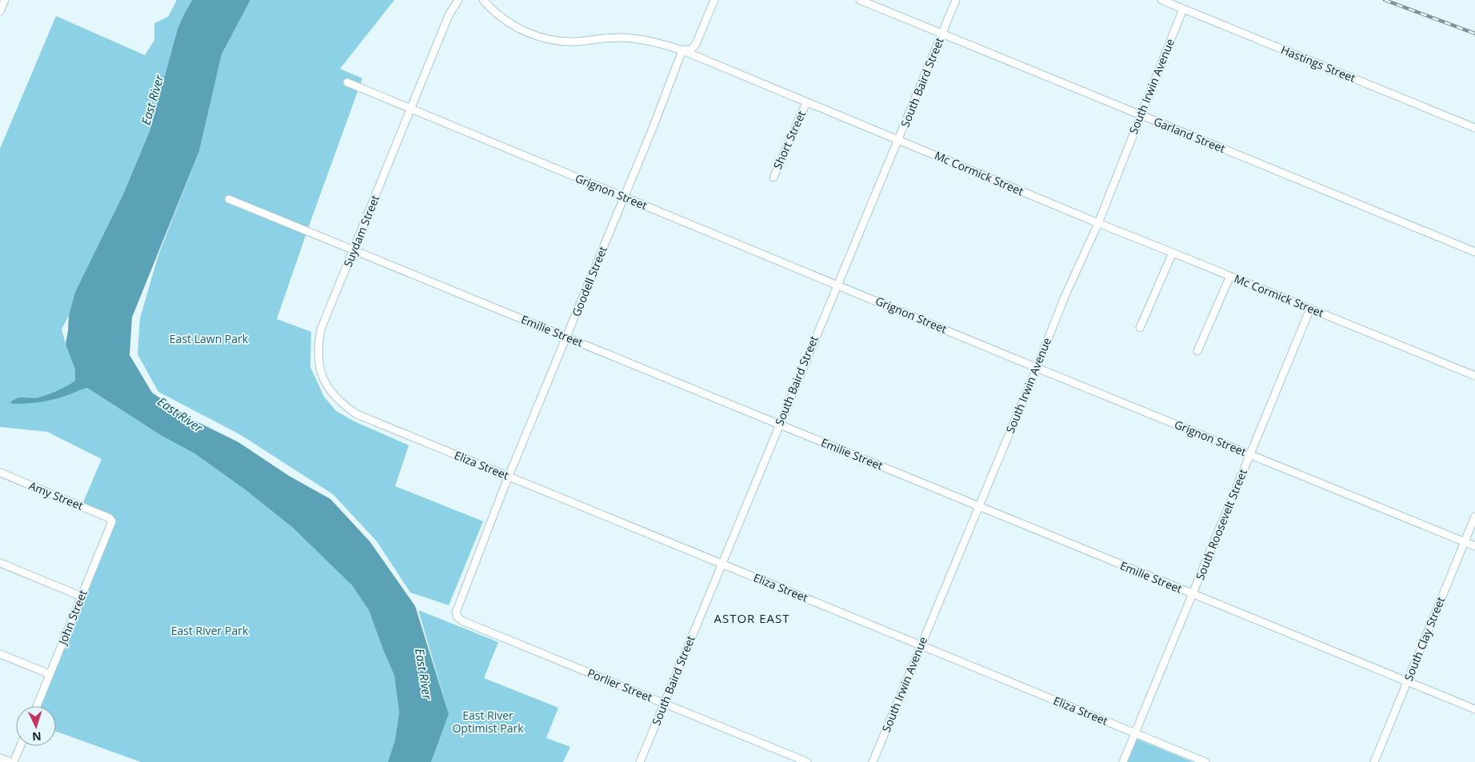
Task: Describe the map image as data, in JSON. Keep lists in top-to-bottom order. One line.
{"streets":{"street":["Hastings Street","South Baird Street","South Irwin Avenue","Garland Street","Short Street","Mc Cormick Street","Grignon Street","Suydam Street","Goodell Street","Emilie Street","Eliza Street","Amy Street","South Roosevelt Street","John Street","South Clay Street","Porlier Street"]},"crossings":[["Hastings Street","South Irwin Avenue"],["South Baird Street","Garland Street"],["South Baird Street","Mc Cormick Street"],["South Baird Street","Grignon Street"],["South Baird Street","Emilie Street"],["South Baird Street","Eliza Street"],["South Baird Street","Porlier Street"],["South Irwin Avenue","Garland Street"],["South Irwin Avenue","Mc Cormick Street"],["South Irwin Avenue","Grignon Street"],["South Irwin Avenue","Emilie Street"],["South Irwin Avenue","Eliza Street"],["Short Street","Mc Cormick Street"],["Mc Cormick Street","Goodell Street"],["Mc Cormick Street","South Roosevelt Street"],["Grignon Street","Suydam Street"],["Grignon Street","Goodell Street"],["Grignon Street","South Roosevelt Street"],["Grignon Street","South Clay Street"],["Suydam Street","Emilie Street"],["Suydam Street","Eliza Street"],["Goodell Street","Emilie Street"],["Goodell Street","Eliza Street"],["Goodell Street","Porlier Street"],["Emilie Street","South Roosevelt Street"],["Emilie Street","South Clay Street"],["Eliza Street","South Roosevelt Street"],["Amy Street","John Street"]],"districts":["ASTOR EAST"],"water":["East River"],"parks":["East Lawn Park","East River Park","East River Optimist Park"],"north":"bottom"}
